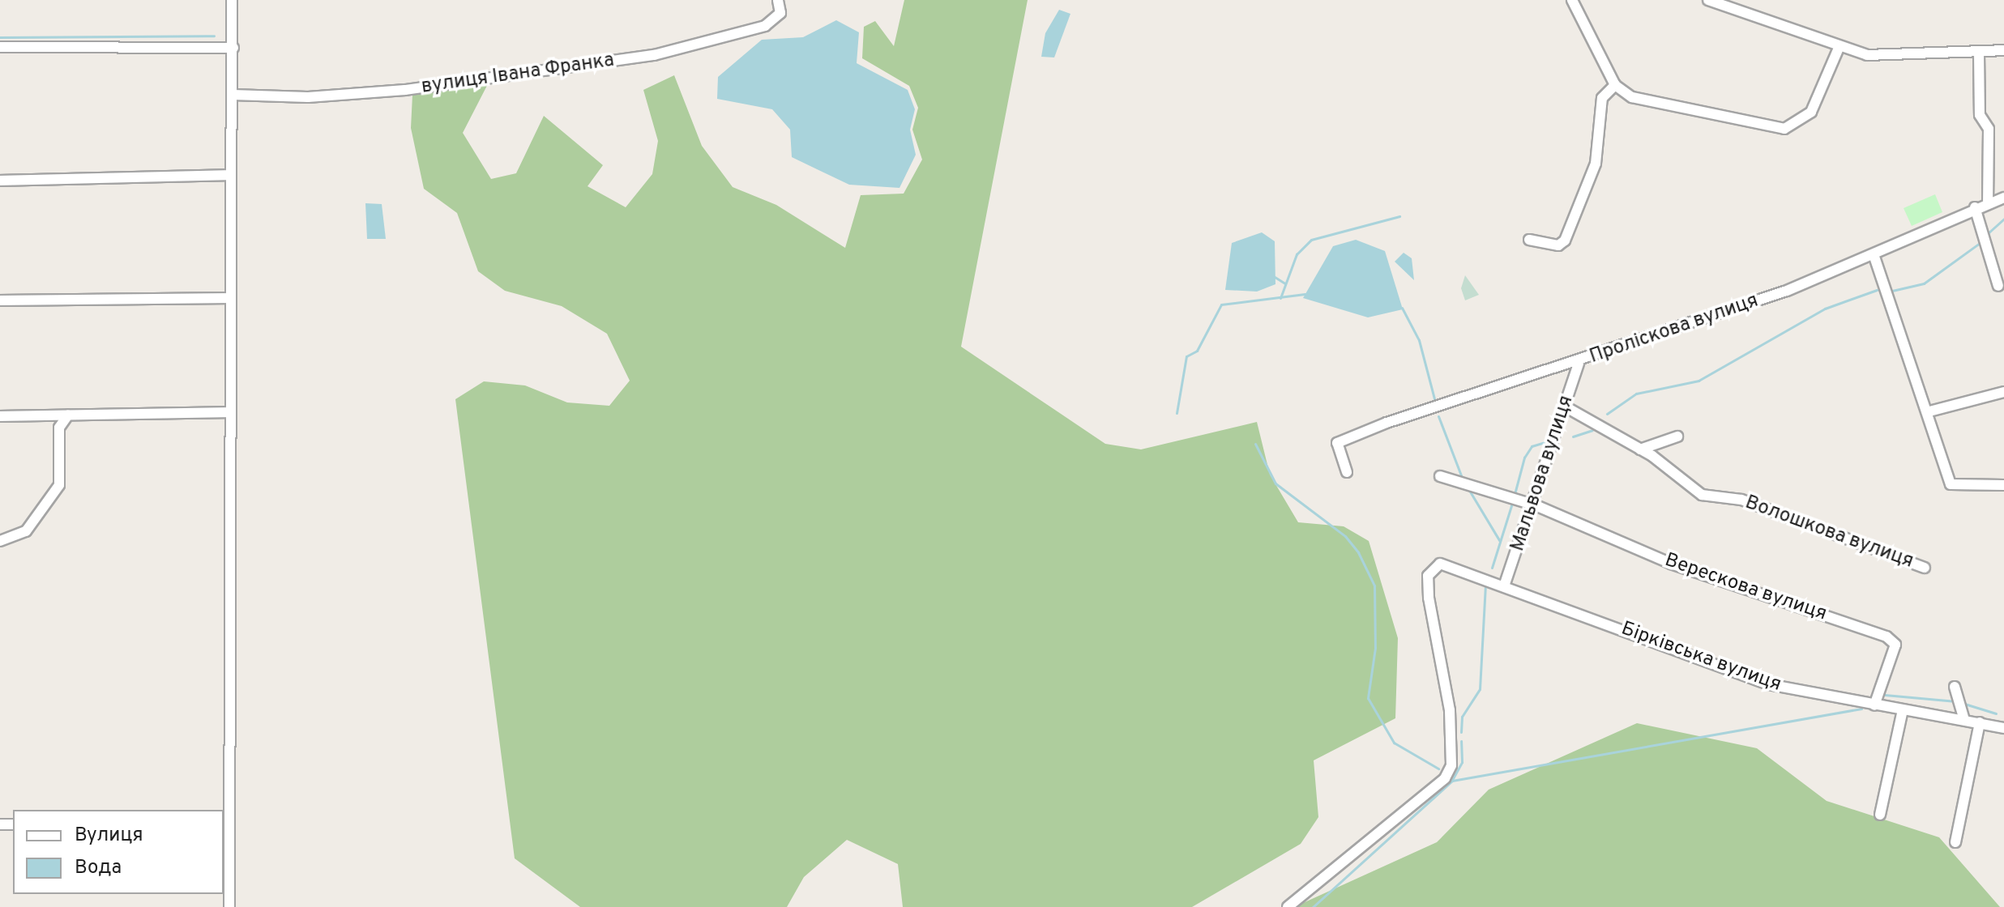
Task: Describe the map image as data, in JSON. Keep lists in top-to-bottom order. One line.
{"streets":{"street":["вулиця Івана Франка","Проліскова вулиця","Мальвова вулиця","Волошкова вулиця","Верескова вулиця","Бірківська вулиця"]},"crossings":[["Проліскова вулиця","Мальвова вулиця"],["Мальвова вулиця","Волошкова вулиця"],["Мальвова вулиця","Верескова вулиця"],["Мальвова вулиця","Бірківська вулиця"],["Верескова вулиця","Бірківська вулиця"]],"legend":["Вулиця","Вода"]}
